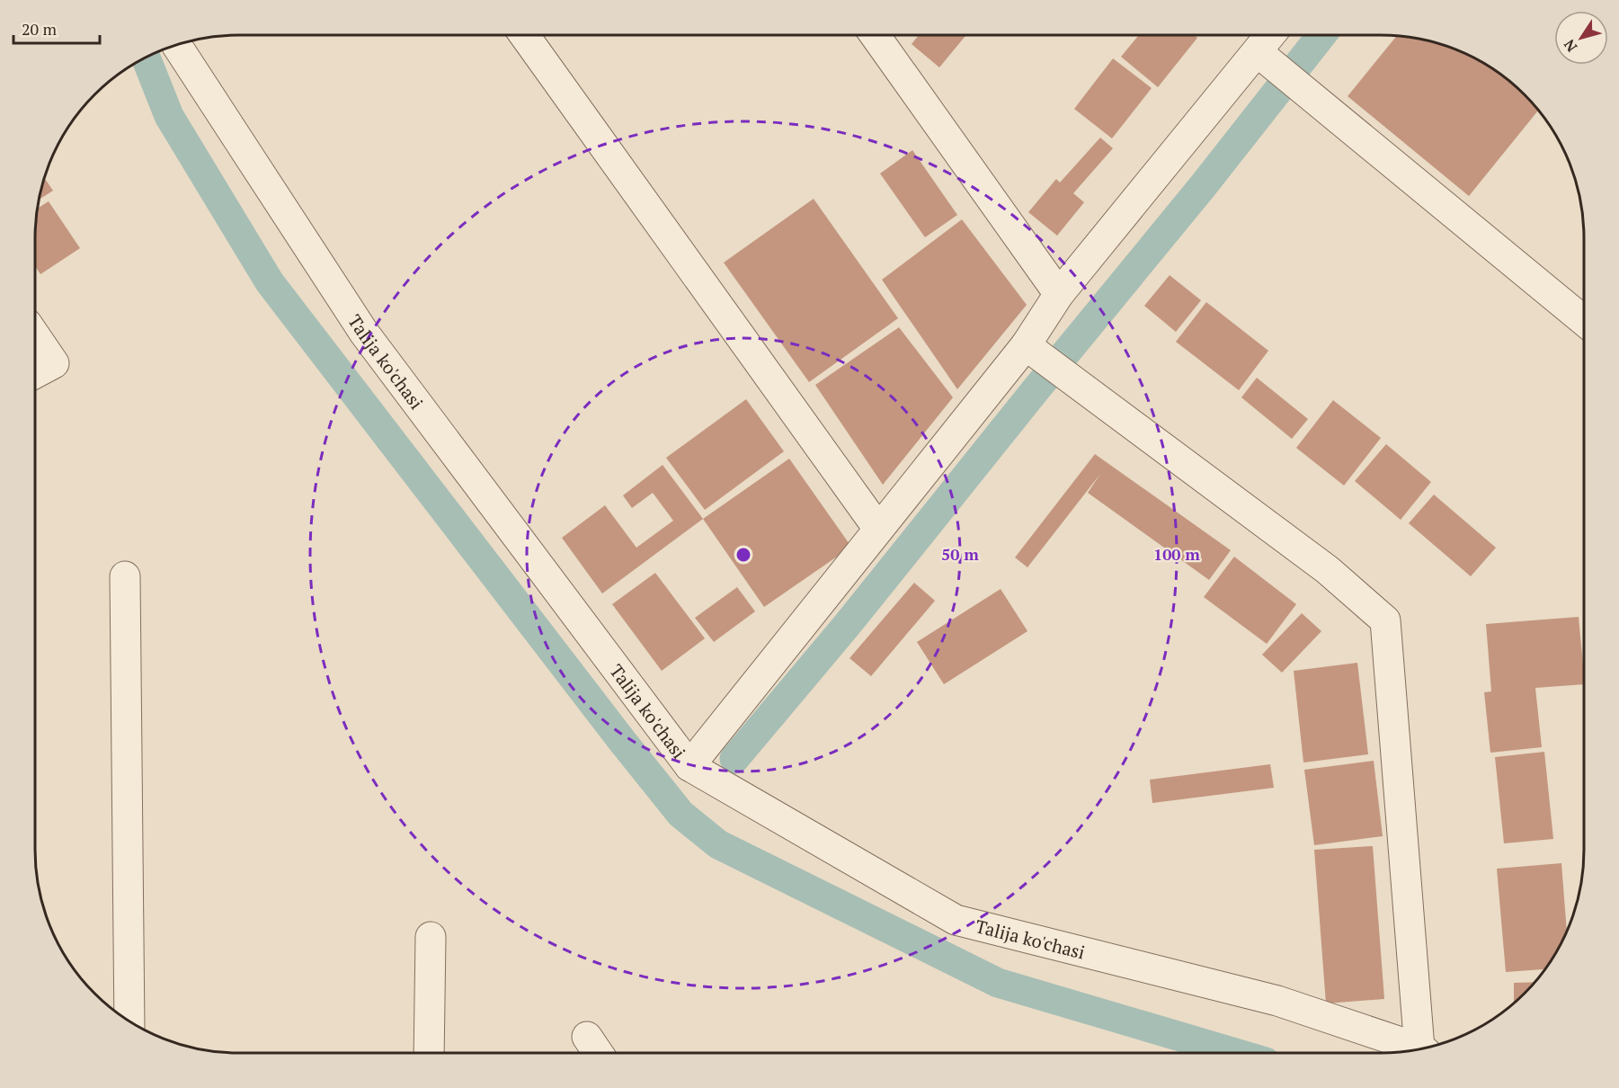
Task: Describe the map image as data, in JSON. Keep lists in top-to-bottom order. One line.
{"streets":{"street":["Talija ko'chasi"]},"scale_bar":"20 m","north":"bottom left","rings":["50 m","100 m"]}
